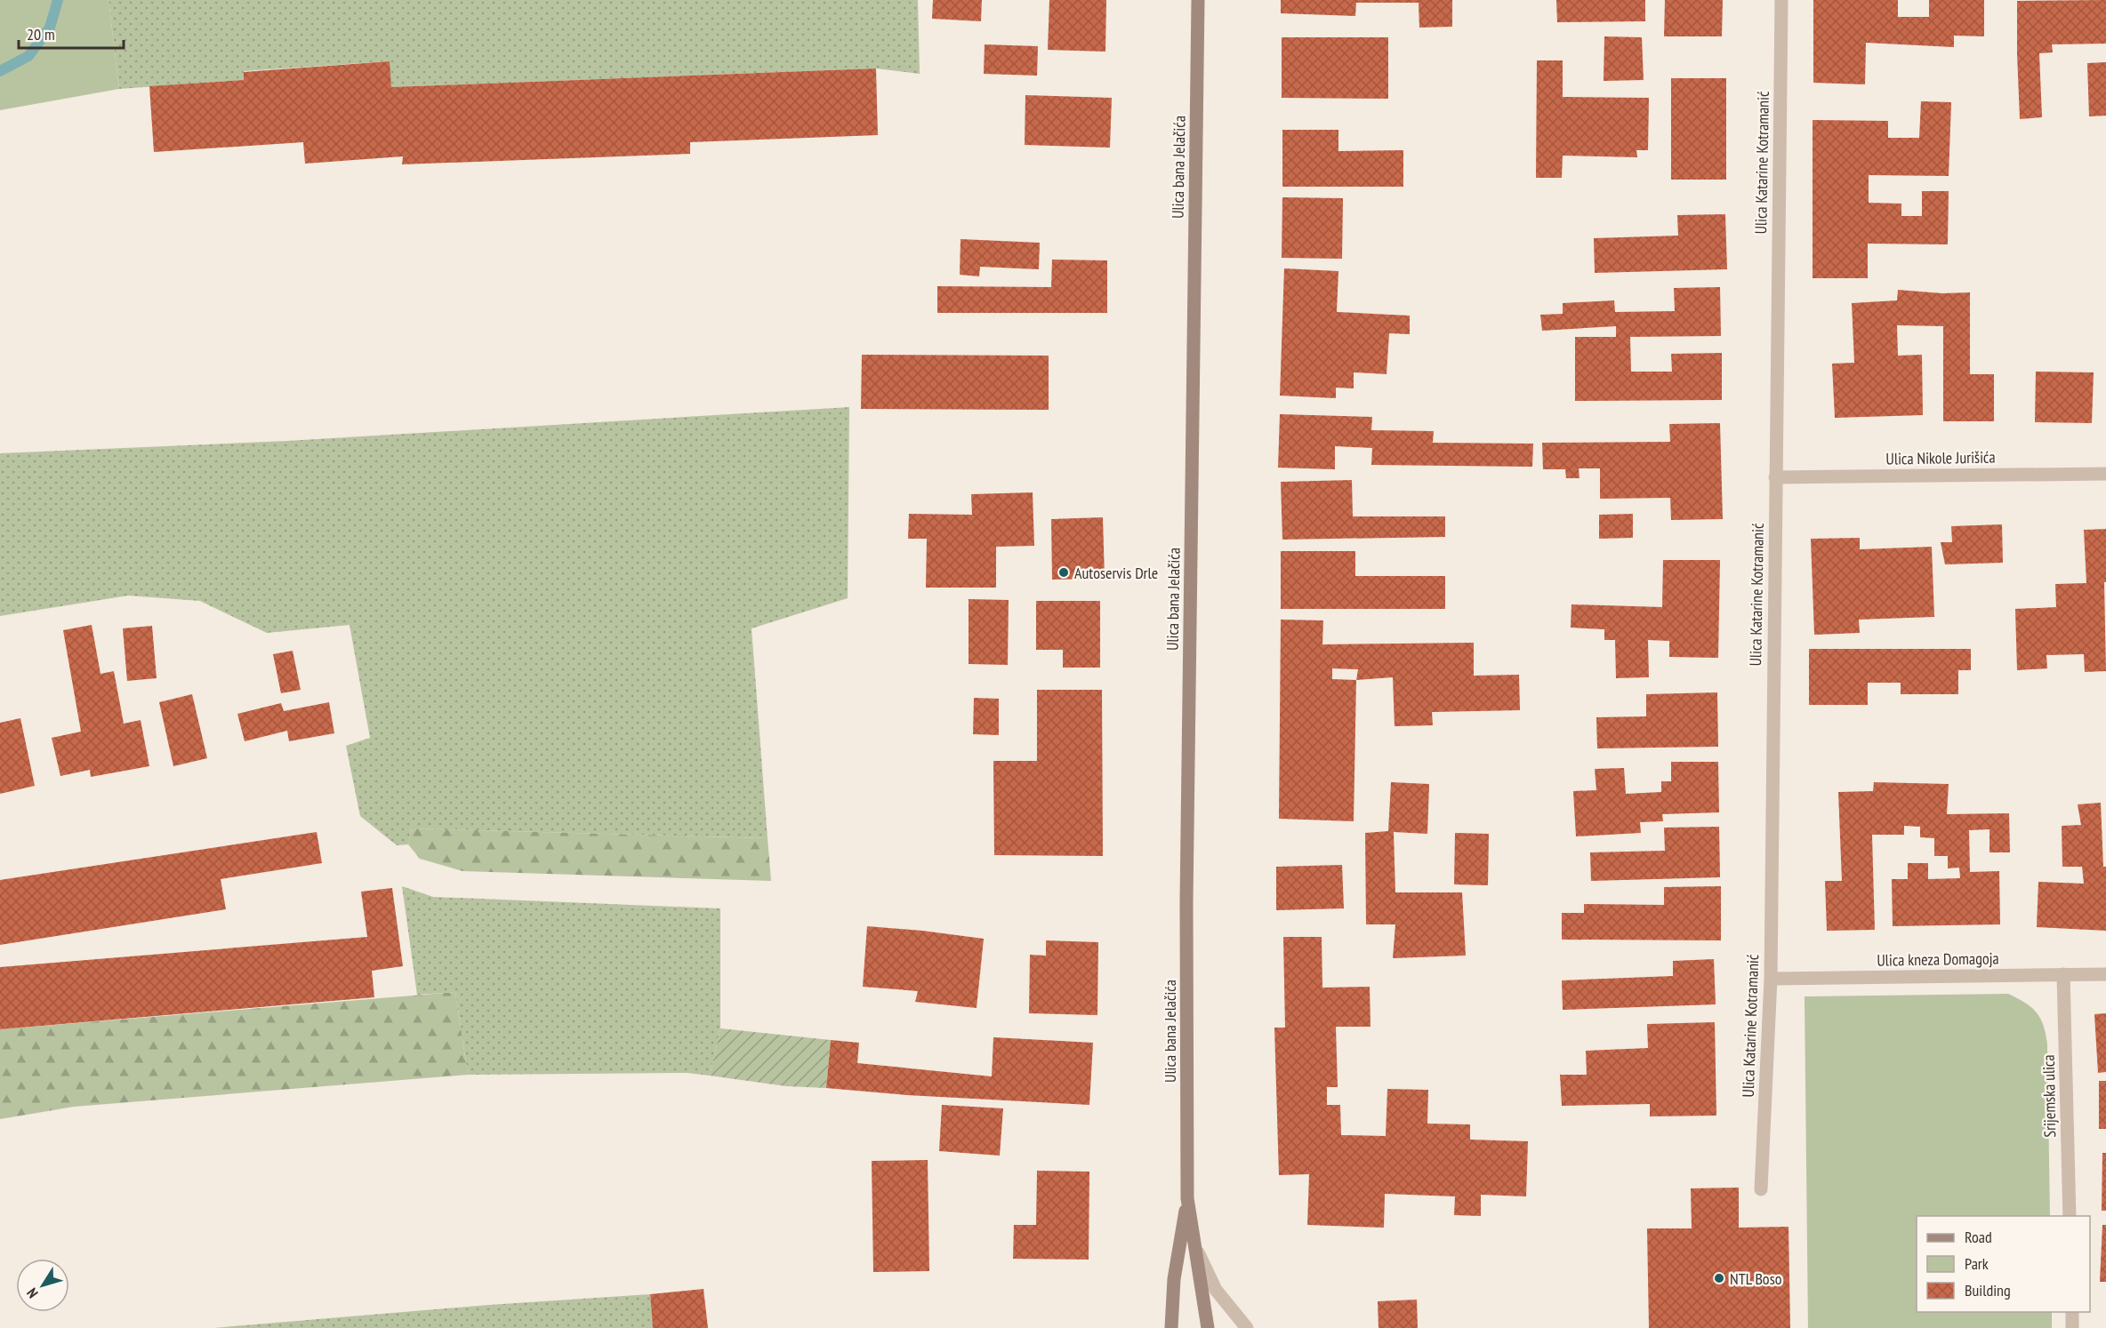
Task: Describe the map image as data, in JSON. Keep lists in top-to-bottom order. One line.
{"streets":{"main road":["Ulica bana Jelačića"],"street":["Ulica Katarine Kotramanić","Ulica Nikole Jurišića","Ulica kneza Domagoja","Srijemska ulica"]},"crossings":[["Ulica Katarine Kotramanić","Ulica Nikole Jurišića"],["Ulica Katarine Kotramanić","Ulica kneza Domagoja"],["Ulica kneza Domagoja","Srijemska ulica"]],"places":["Autoservis Drle","NTL Boso"],"legend":["Road","Park","Building"],"scale_bar":"20 m","north":"bottom left"}
